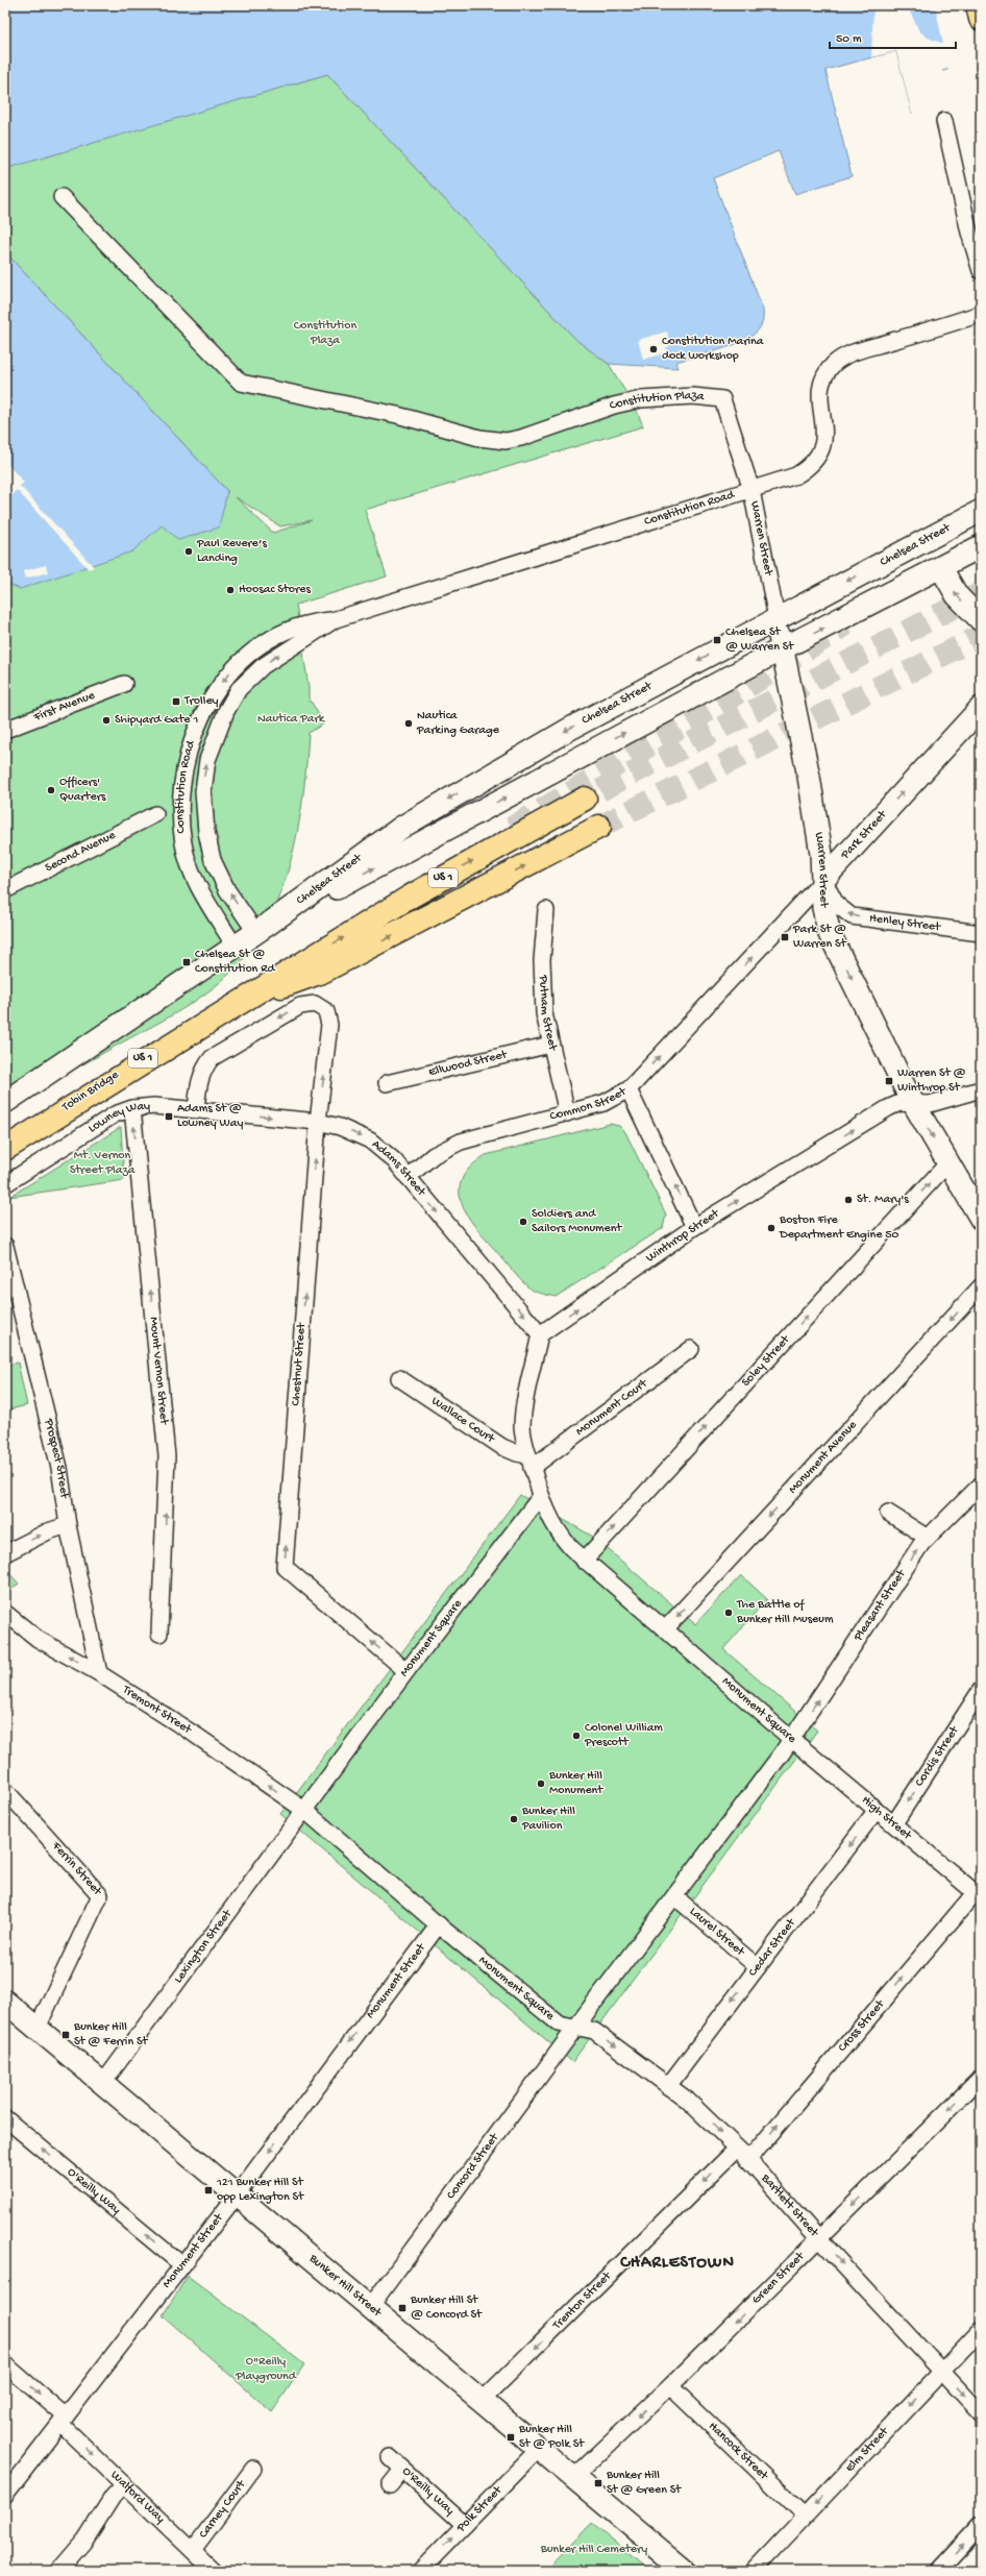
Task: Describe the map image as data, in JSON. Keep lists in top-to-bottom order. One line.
{"streets":{"main road":["Warren Street","Chelsea Street","Park Street","US 1","Tobin Bridge","Bunker Hill Street"],"street":["Constitution Plaza","Constitution Road","First Avenue","Second Avenue","Henley Street","Putnam Street","Ellwood Street","Common Street","Lowney Way","Adams Street","Winthrop Street","Soley Street","Chestnut Street","Mount Vernon Street","Monument Court","Wallace Court","Monument Avenue","Prospect Street","Pleasant Street","Monument Square","Tremont Street","Cordis Street","High Street","Ferrin Street","Laurel Street","Lexington Street","Cedar Street","Monument Street","Cross Street","Concord Street","O'Reilly Way","Bartlett Street","Green Street","Trenton Street","Elm Street","Hancock Street","Walford Way","Polk Street","Carney Court"]},"crossings":[["Constitution Plaza","Constitution Road"],["Constitution Plaza","Warren Street"],["Constitution Road","Warren Street"],["Constitution Road","Chelsea Street"],["Warren Street","Chelsea Street"],["Warren Street","Park Street"],["Warren Street","Henley Street"],["Warren Street","Winthrop Street"],["Warren Street","Soley Street"],["Park Street","Henley Street"],["Park Street","Common Street"],["US 1","Tobin Bridge"],["Putnam Street","Ellwood Street"],["Putnam Street","Common Street"],["Common Street","Adams Street"],["Common Street","Winthrop Street"],["Lowney Way","Adams Street"],["Lowney Way","Chestnut Street"],["Lowney Way","Mount Vernon Street"],["Adams Street","Winthrop Street"],["Adams Street","Chestnut Street"],["Soley Street","Monument Square"],["Chestnut Street","Monument Square"],["Monument Court","Wallace Court"],["Monument Avenue","Monument Square"],["Prospect Street","Tremont Street"],["Pleasant Street","Monument Square"],["Pleasant Street","High Street"],["Monument Square","Tremont Street"],["Monument Square","High Street"],["Monument Square","Laurel Street"],["Monument Square","Lexington Street"],["Monument Square","Monument Street"],["Monument Square","Concord Street"],["Monument Square","Bartlett Street"],["Tremont Street","Lexington Street"],["Cordis Street","High Street"],["High Street","Cedar Street"],["High Street","Cross Street"],["Ferrin Street","Bunker Hill Street"],["Laurel Street","Cedar Street"],["Lexington Street","Bunker Hill Street"],["Cedar Street","Bartlett Street"],["Monument Street","O'Reilly Way"],["Monument Street","Bunker Hill Street"],["Monument Street","Walford Way"],["Cross Street","Bartlett Street"],["Cross Street","Trenton Street"],["Concord Street","Bartlett Street"],["Concord Street","Bunker Hill Street"],["O'Reilly Way","Polk Street"],["Bartlett Street","Green Street"],["Bartlett Street","Trenton Street"],["Bartlett Street","Elm Street"],["Green Street","Bunker Hill Street"],["Green Street","Hancock Street"],["Bunker Hill Street","Trenton Street"],["Bunker Hill Street","Polk Street"],["Elm Street","Hancock Street"],["Walford Way","Carney Court"]],"one_way":["Warren Street","Park Street","Henley Street","Common Street","Adams Street","Winthrop Street","Soley Street","Mount Vernon Street","Monument Avenue","Pleasant Street","Tremont Street","Cordis Street","Cedar Street","Monument Street","Cross Street","O'Reilly Way","Bartlett Street","Green Street","Trenton Street","Walford Way"],"districts":["CHARLESTOWN"],"parks":["Constitution Plaza","Nautica Park","Mt. Vernon Street Plaza","O\"Reilly Playground","Bunker Hill Cemetery"],"places":{"other":["Constitution Marina dock workshop","Paul Revere’s Landing","Hoosac Stores","Shipyard Gate 1","Nautica Parking Garage","Officers' Quarters","St. Mary's","Soldiers and Sailors Monument","Boston Fire Department Engine 50","The Battle of Bunker Hill Museum","Colonel William Prescott","Bunker Hill Monument","Bunker Hill Pavilion"],"transit":["Chelsea St @ Warren St","Trolley","Park St @ Warren St","Chelsea St @ Constitution Rd","Warren St @ Winthrop St","Adams St @ Lowney Way","Bunker Hill St @ Ferrin St","121 Bunker Hill St opp Lexington St","Bunker Hill St @ Concord St","Bunker Hill St @ Polk St","Bunker Hill St @ Green St"]},"scale_bar":"50 m"}
